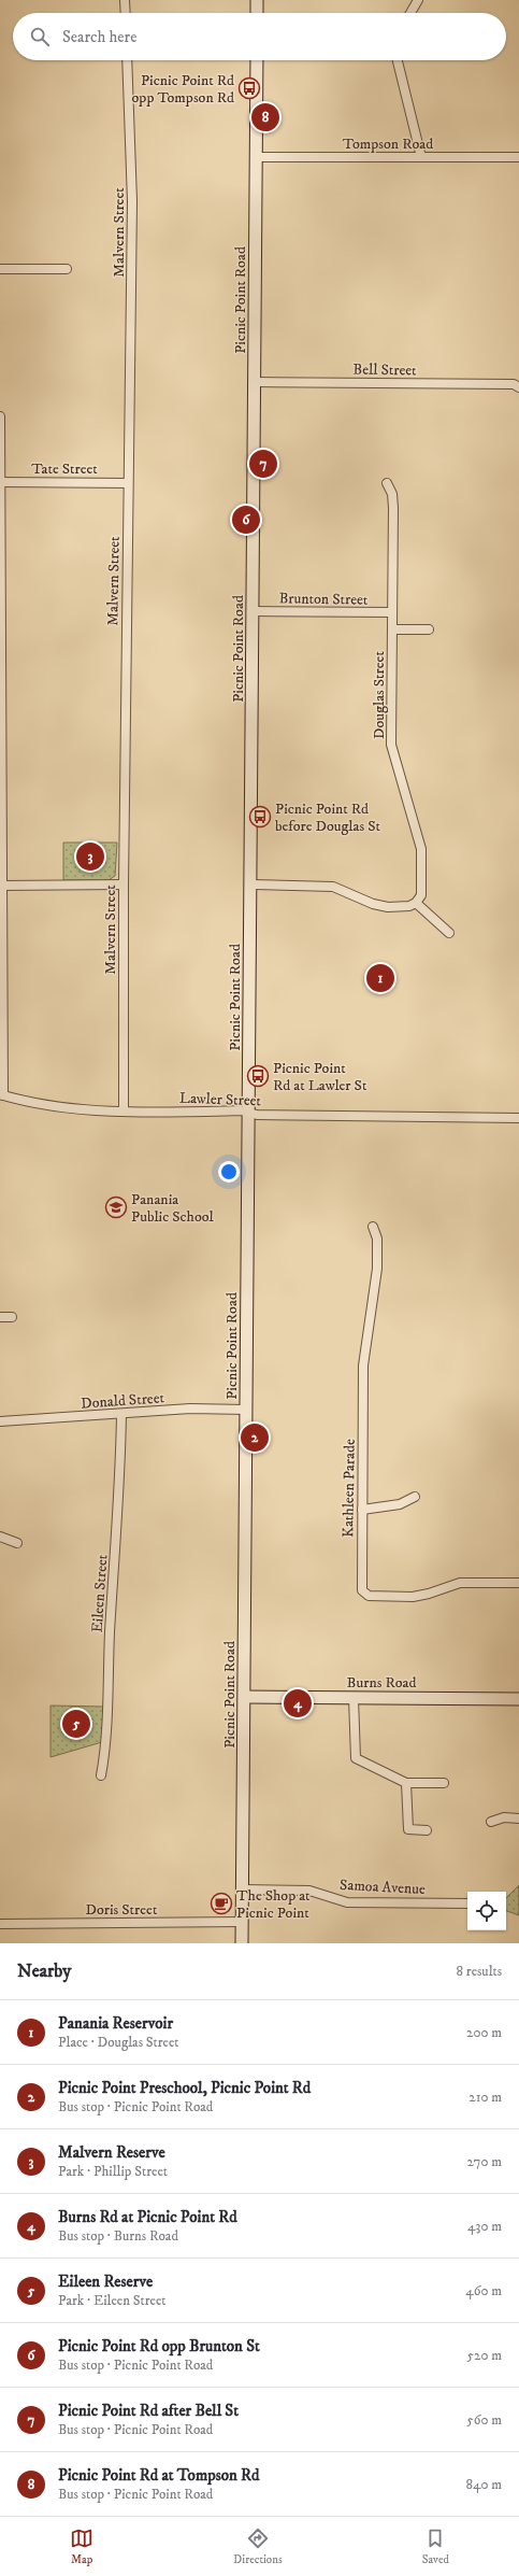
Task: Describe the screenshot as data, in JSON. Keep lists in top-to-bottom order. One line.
{"streets":{"street":["Tompson Road","Malvern Street","Picnic Point Road","Bell Street","Tate Street","Brunton Street","Douglas Street","Lawler Street","Donald Street","Kathleen Parade","Eileen Street","Burns Road","Samoa Avenue","Doris Street"]},"crossings":[["Tompson Road","Picnic Point Road"],["Malvern Street","Tate Street"],["Malvern Street","Lawler Street"],["Picnic Point Road","Bell Street"],["Picnic Point Road","Brunton Street"],["Picnic Point Road","Lawler Street"],["Picnic Point Road","Donald Street"],["Picnic Point Road","Burns Road"],["Picnic Point Road","Samoa Avenue"],["Picnic Point Road","Doris Street"],["Brunton Street","Douglas Street"],["Donald Street","Eileen Street"]],"places":{"bus stop":["Picnic Point Rd opp Tompson Rd","Picnic Point Rd before Douglas St","Picnic Point Rd at Lawler St"],"school or university":["Panania Public School"],"cafe":["The Shop at Picnic Point"]},"page":{"search":"Search here","pins":["8","7","6","3","1","2","4","5"],"heading":["Nearby","8 results"],"list":[{"mark":"1","name":"Panania Reservoir","note":"Place · Douglas Street","value":"200 m"},{"mark":"2","name":"Picnic Point Preschool, Picnic Point Rd","note":"Bus stop · Picnic Point Road","value":"210 m"},{"mark":"3","name":"Malvern Reserve","note":"Park · Phillip Street","value":"270 m"},{"mark":"4","name":"Burns Rd at Picnic Point Rd","note":"Bus stop · Burns Road","value":"430 m"},{"mark":"5","name":"Eileen Reserve","note":"Park · Eileen Street","value":"460 m"},{"mark":"6","name":"Picnic Point Rd opp Brunton St","note":"Bus stop · Picnic Point Road","value":"520 m"},{"mark":"7","name":"Picnic Point Rd after Bell St","note":"Bus stop · Picnic Point Road","value":"560 m"},{"mark":"8","name":"Picnic Point Rd at Tompson Rd","note":"Bus stop · Picnic Point Road","value":"840 m"}],"nav":["Map","Directions","Saved"]}}
